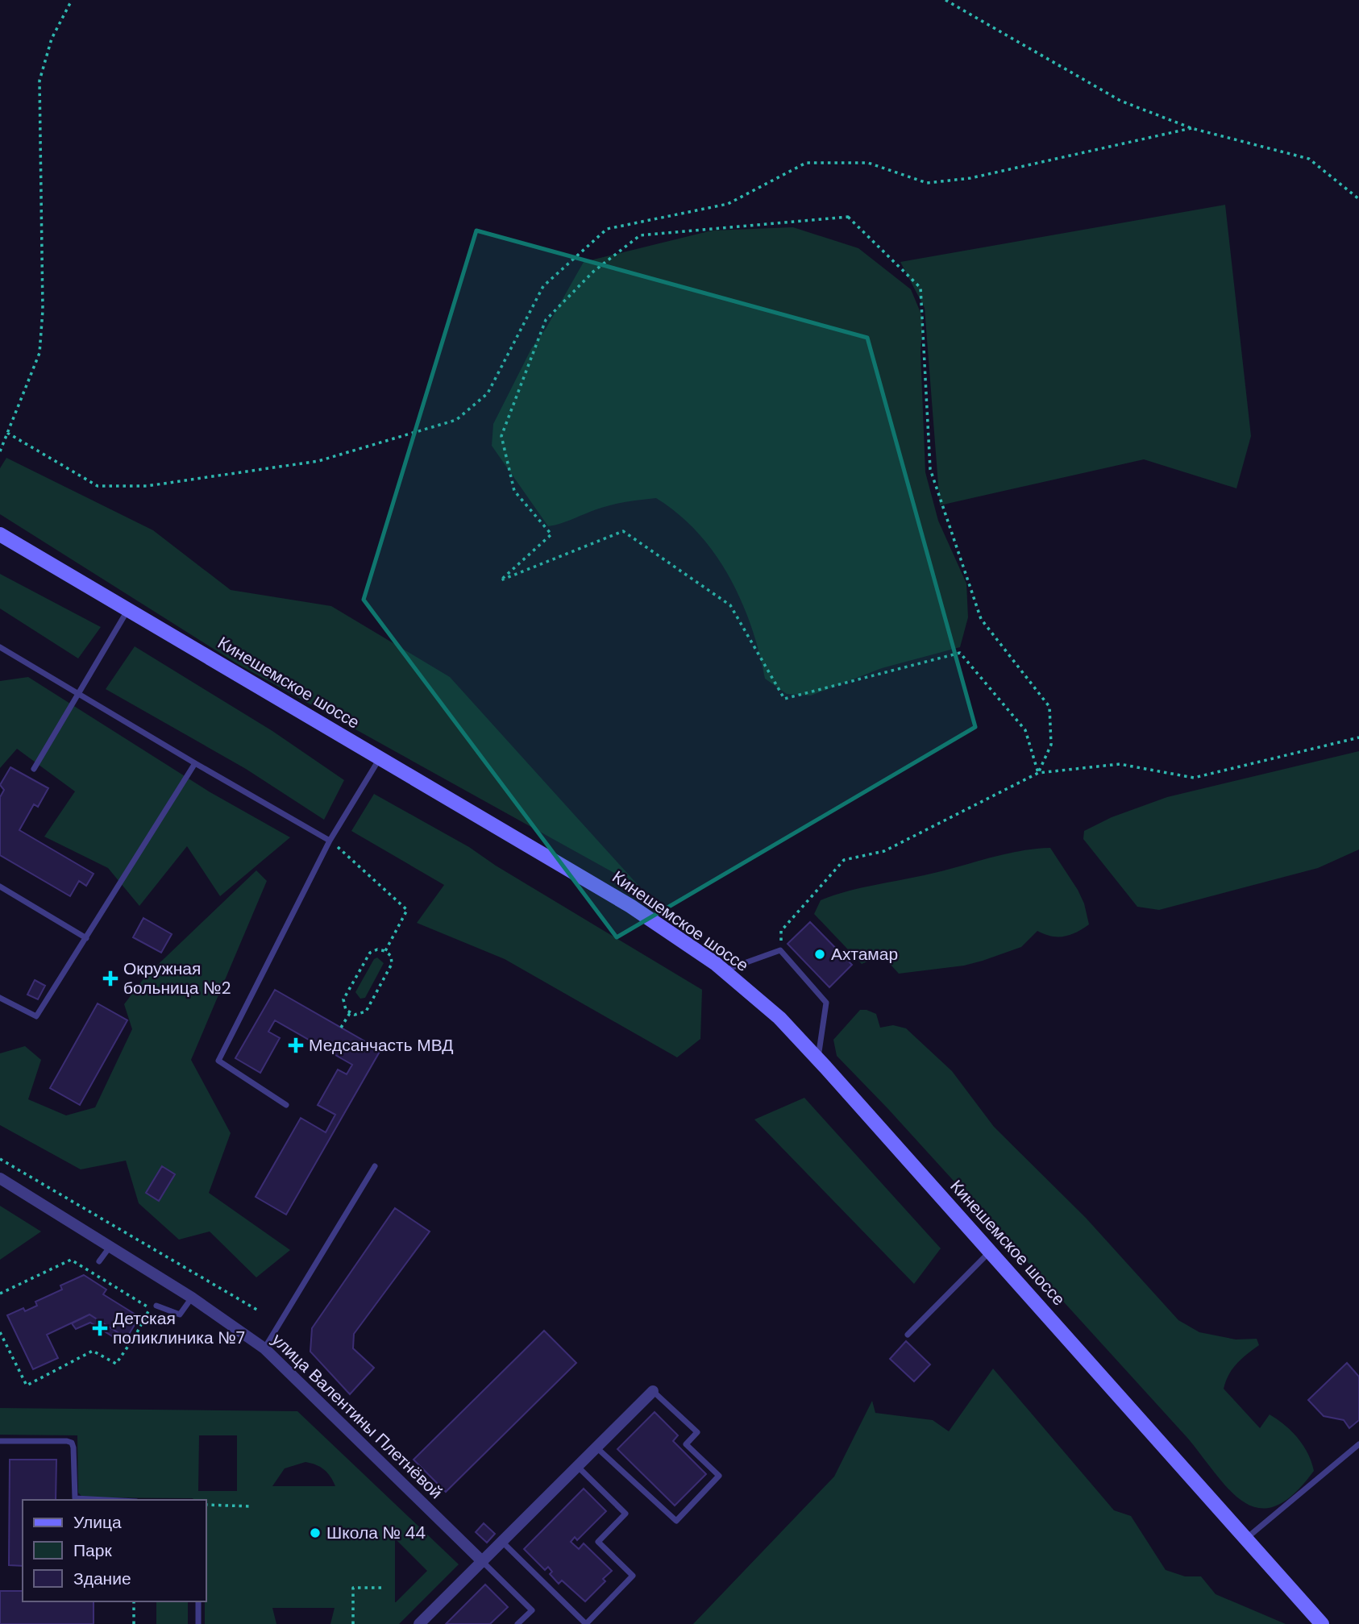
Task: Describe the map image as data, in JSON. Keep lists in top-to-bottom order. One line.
{"streets":{"main road":["Кинешемское шоссе"],"street":["улица Валентины Плетнёвой"]},"places":{"other":["Ахтамар","Школа № 44"],"health":["Окружная больница №2","Медсанчасть МВД","Детская поликлиника №7"]},"legend":["Улица","Парк","Здание"]}
